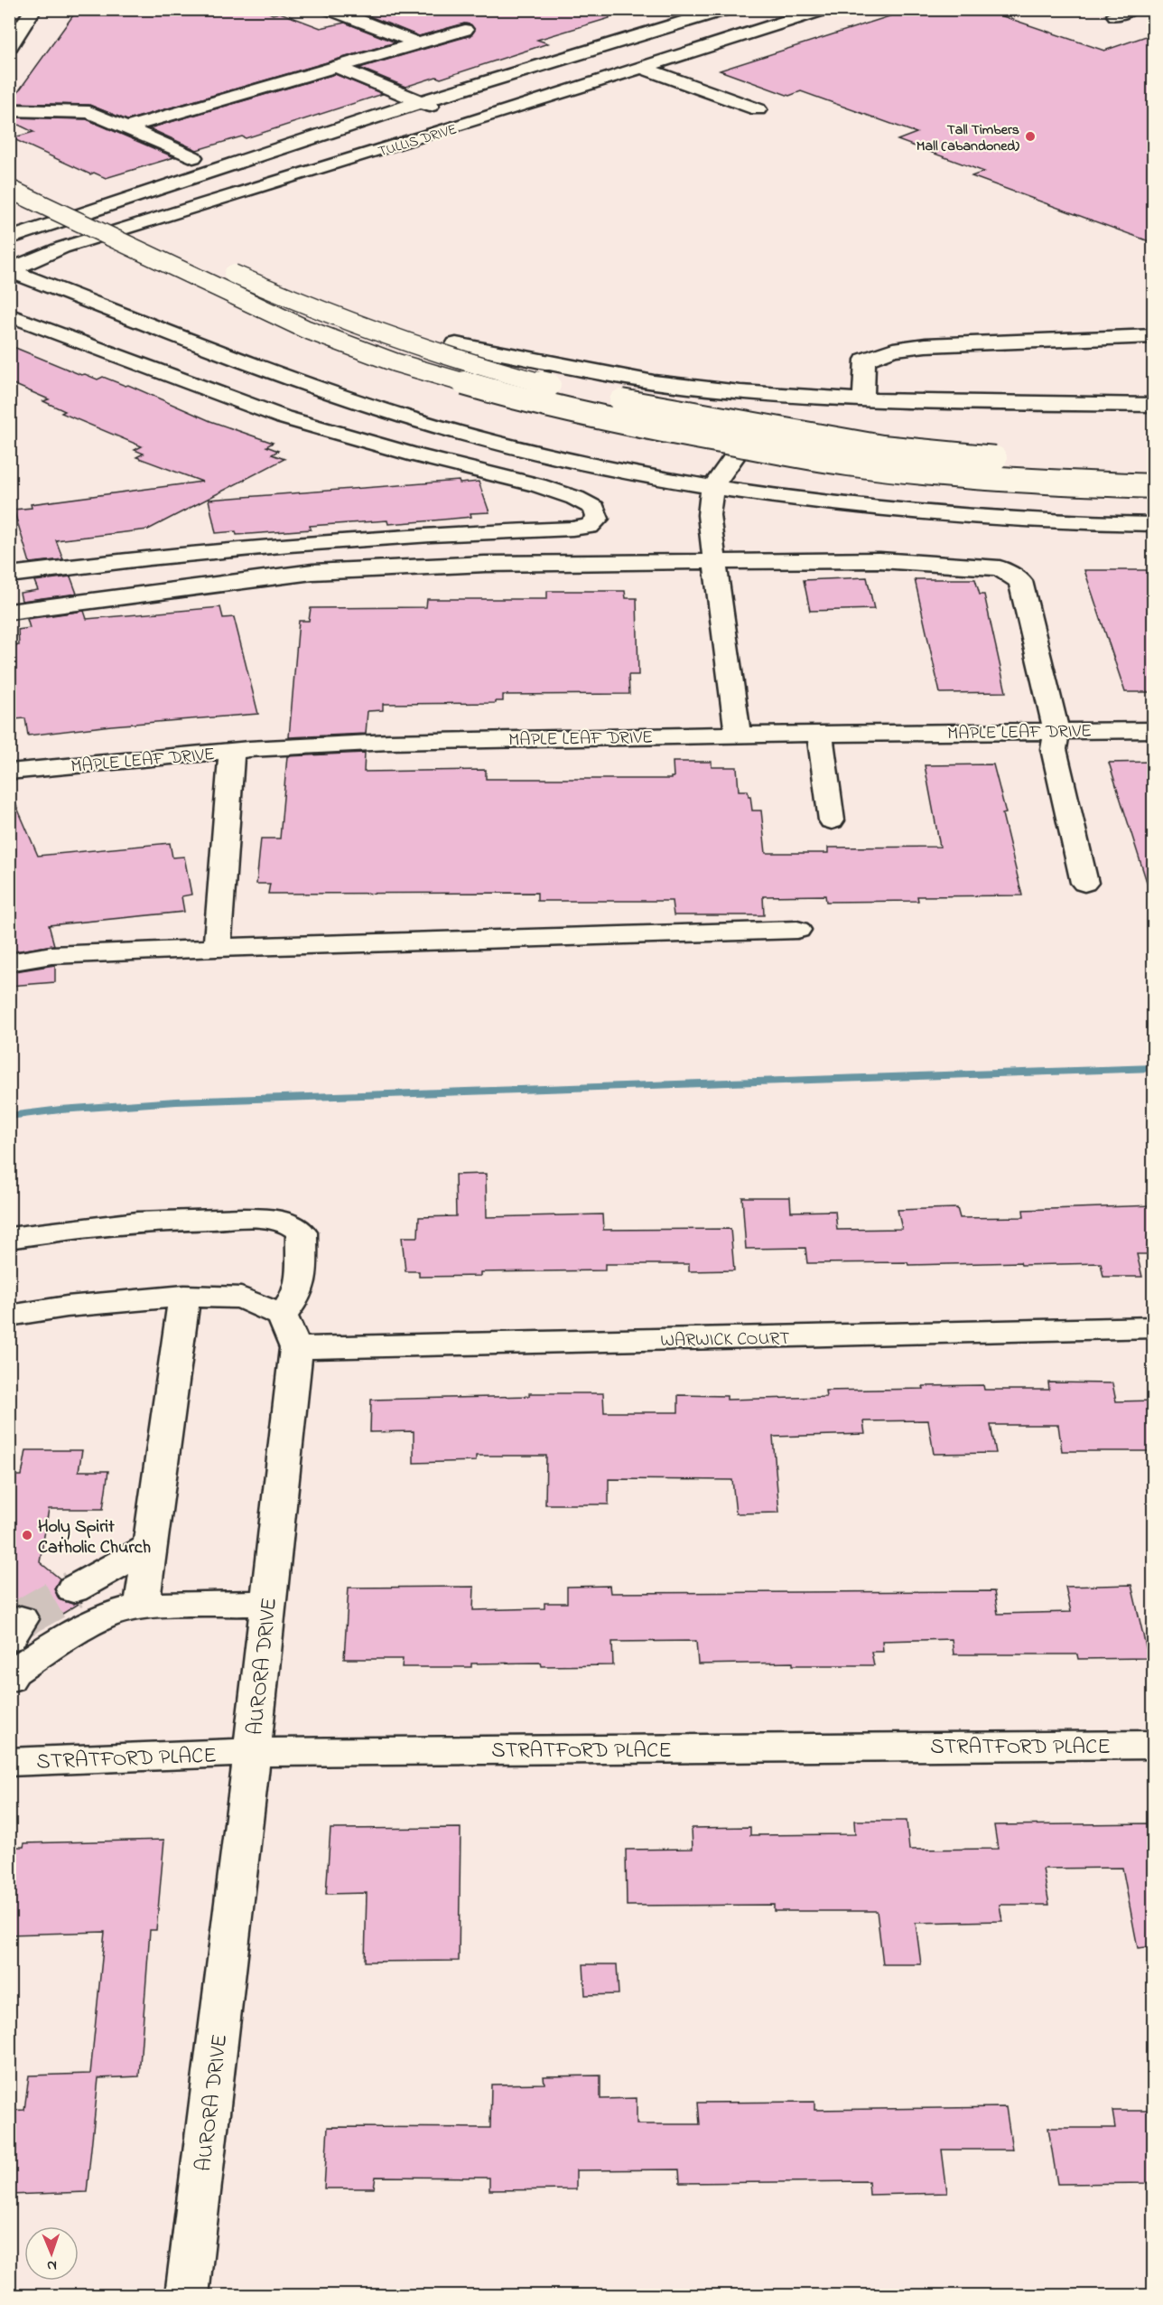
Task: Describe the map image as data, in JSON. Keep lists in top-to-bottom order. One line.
{"streets":{"street":["TULLIS DRIVE","MAPLE LEAF DRIVE","WARWICK COURT","AURORA DRIVE","STRATFORD PLACE"]},"crossings":[["WARWICK COURT","AURORA DRIVE"],["AURORA DRIVE","STRATFORD PLACE"]],"places":["Tall Timbers Mall (abandoned)","Holy Spirit Catholic Church"],"north":"bottom"}
